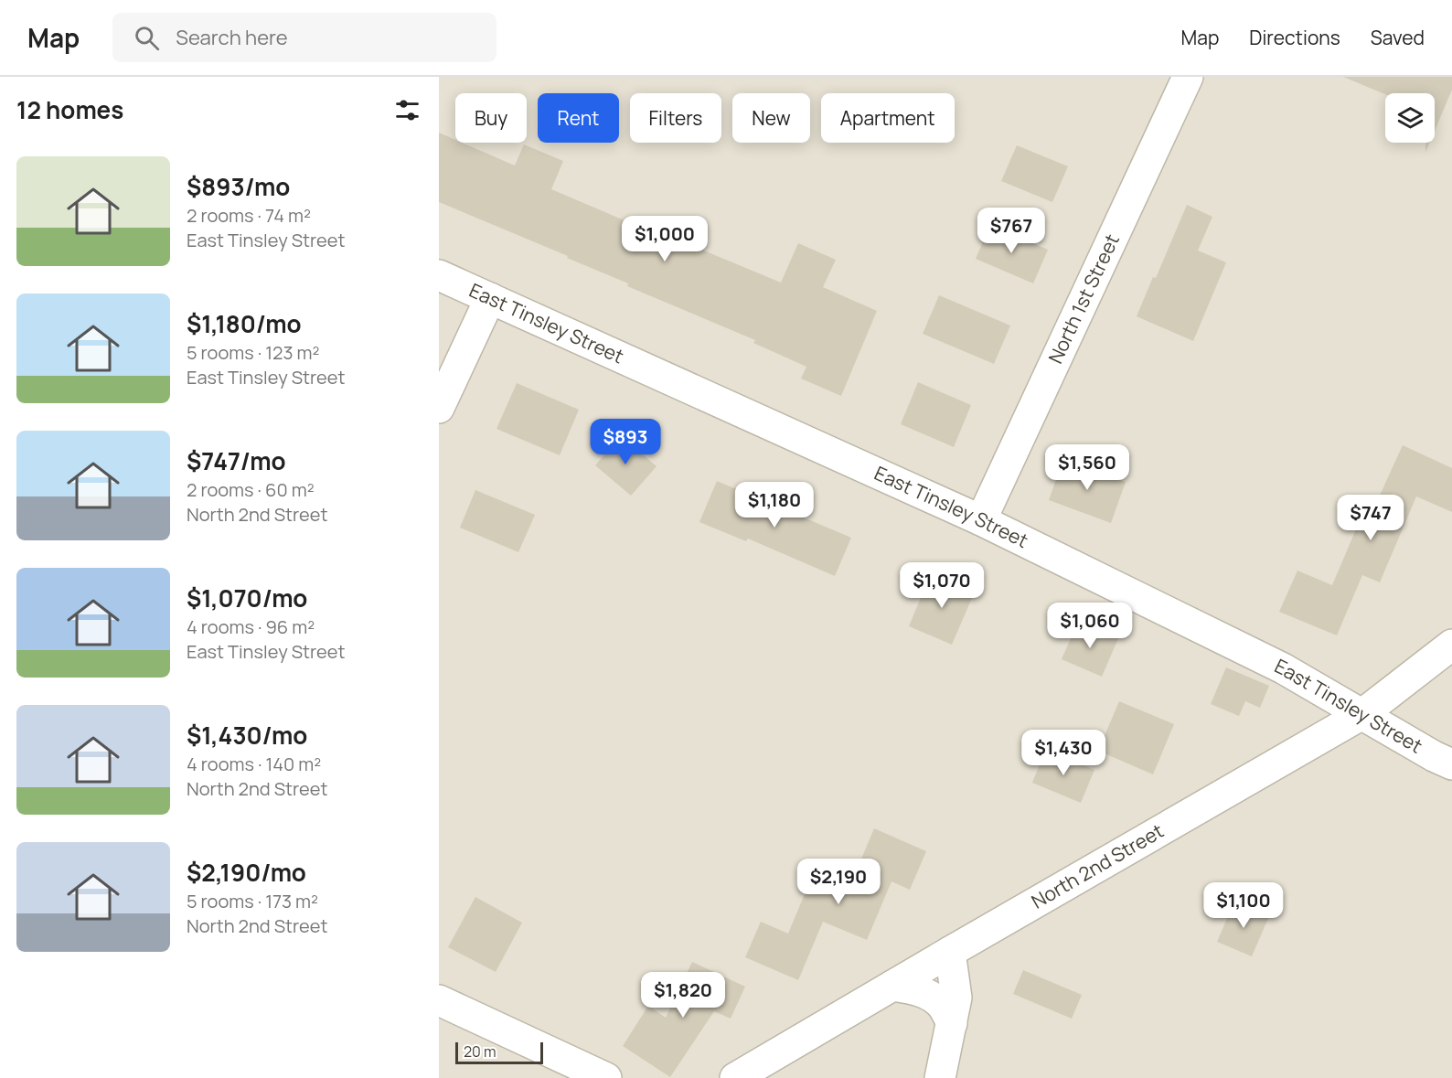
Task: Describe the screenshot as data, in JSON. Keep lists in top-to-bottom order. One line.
{"streets":{"street":["North 1st Street","East Tinsley Street","North 2nd Street"]},"crossings":[["North 1st Street","East Tinsley Street"],["East Tinsley Street","North 2nd Street"]],"scale_bar":"20 m","page":{"header":"Map","search":"Search here","nav":["Map","Directions","Saved"],"heading":"12 homes","chip":["Buy","Rent","Filters","New","Apartment"],"list":[{"name":"$893/mo","note":"2 rooms · 74 m² · East Tinsley Street"},{"name":"$1,180/mo","note":"5 rooms · 123 m² · East Tinsley Street"},{"name":"$747/mo","note":"2 rooms · 60 m² · North 2nd Street"},{"name":"$1,070/mo","note":"4 rooms · 96 m² · East Tinsley Street"},{"name":"$1,430/mo","note":"4 rooms · 140 m² · North 2nd Street"},{"name":"$2,190/mo","note":"5 rooms · 173 m² · North 2nd Street"}],"price":["$767","$1,000","$893","$1,560","$1,180","$747","$1,070","$1,060","$1,430","$2,190","$1,100","$1,820"],"scale":"20 m"}}
